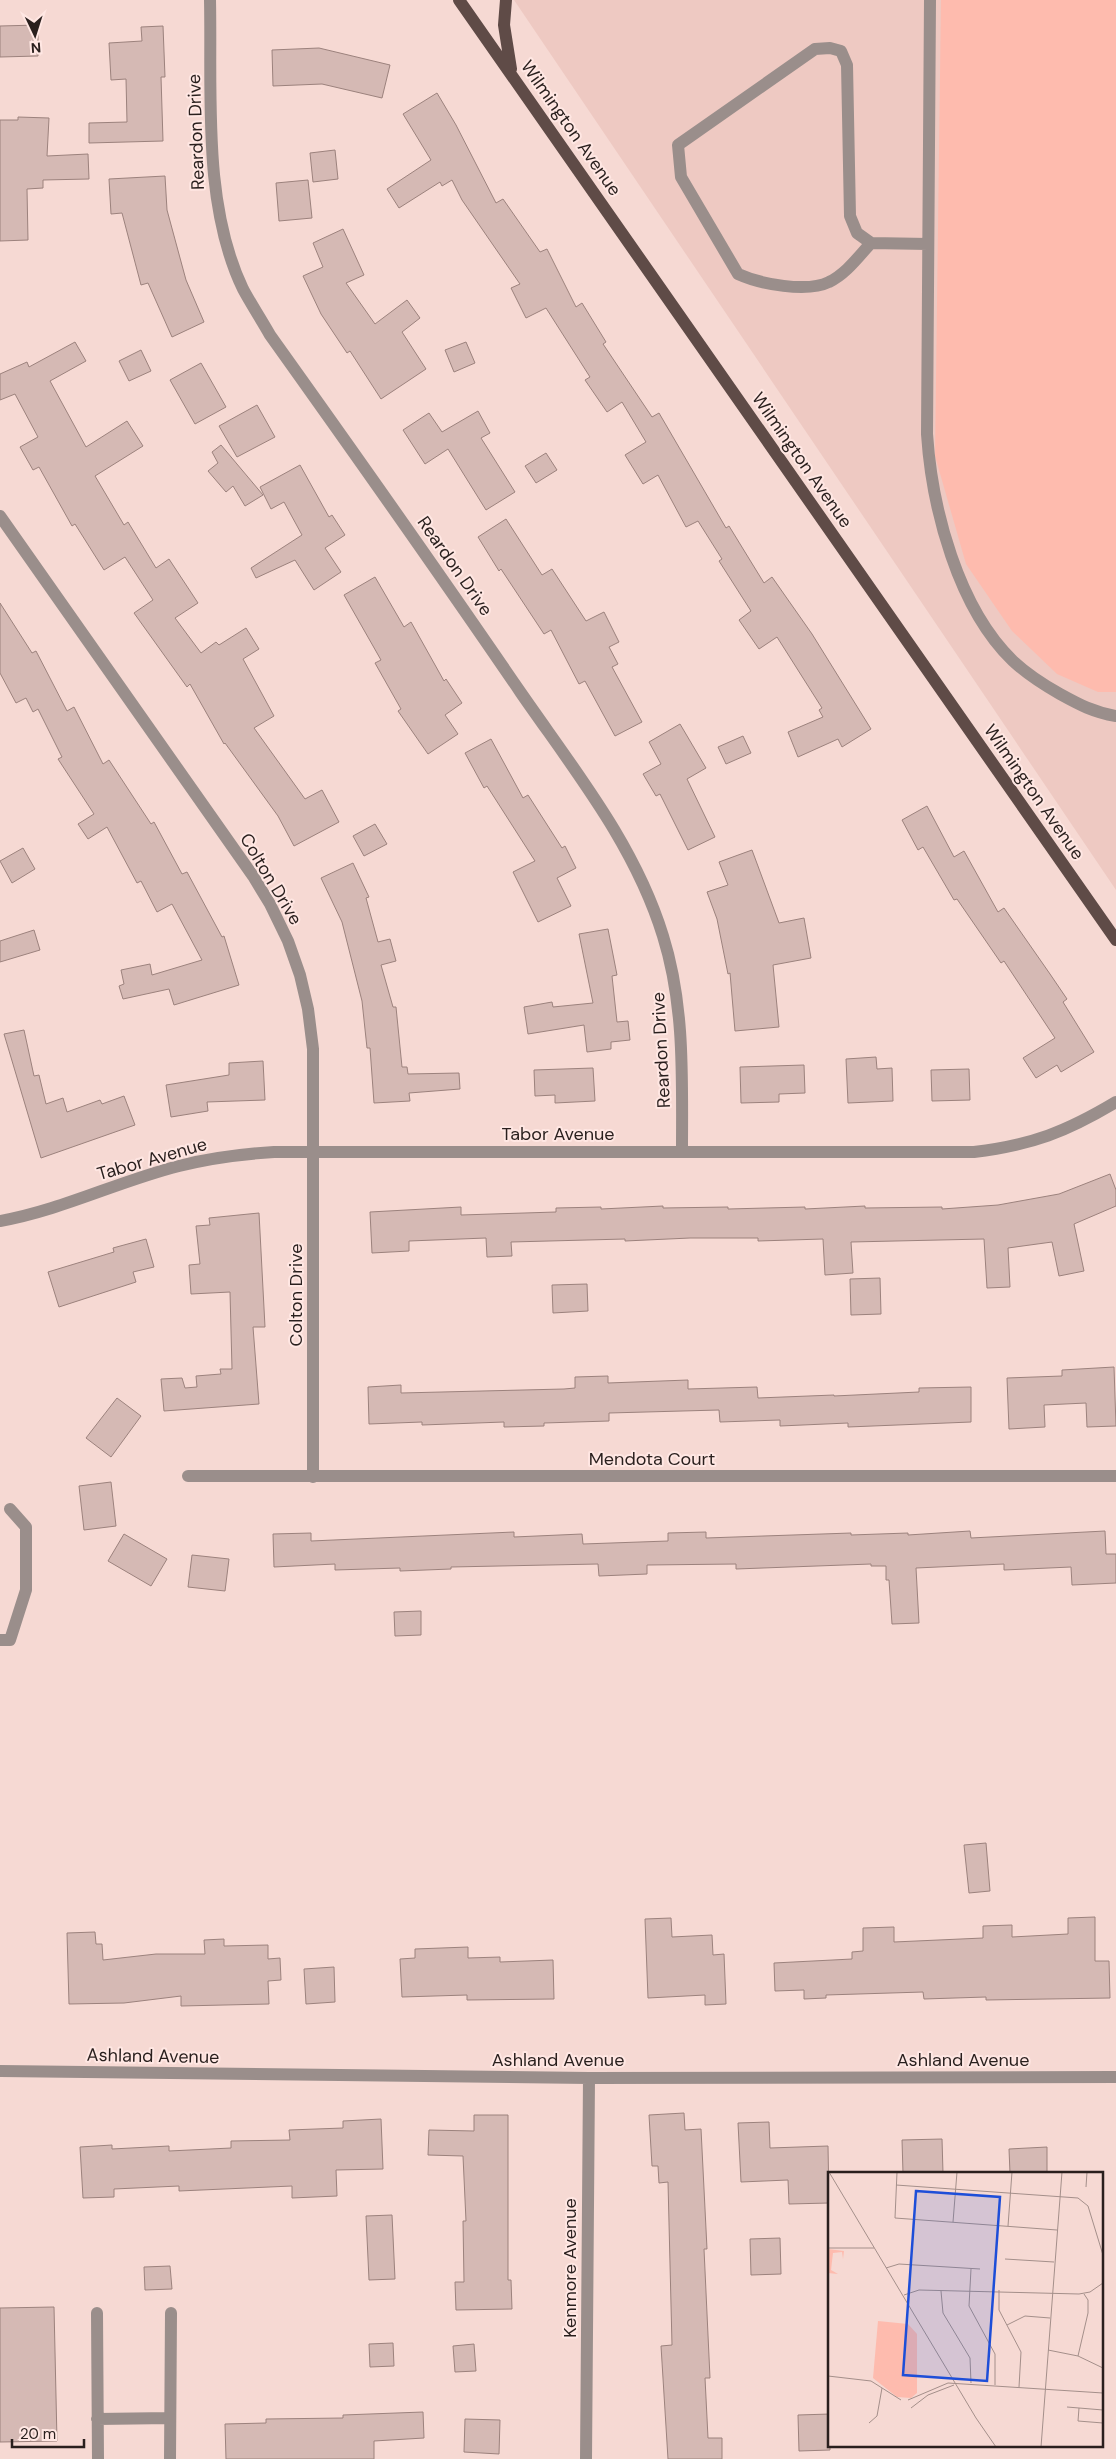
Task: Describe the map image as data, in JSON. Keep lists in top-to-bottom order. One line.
{"streets":{"main road":["Wilmington Avenue"],"street":["Reardon Drive","Colton Drive","Tabor Avenue","Mendota Court","Ashland Avenue","Kenmore Avenue"]},"crossings":[["Reardon Drive","Tabor Avenue"],["Colton Drive","Tabor Avenue"],["Colton Drive","Mendota Court"],["Ashland Avenue","Kenmore Avenue"]],"scale_bar":"20 m","north":"bottom"}
